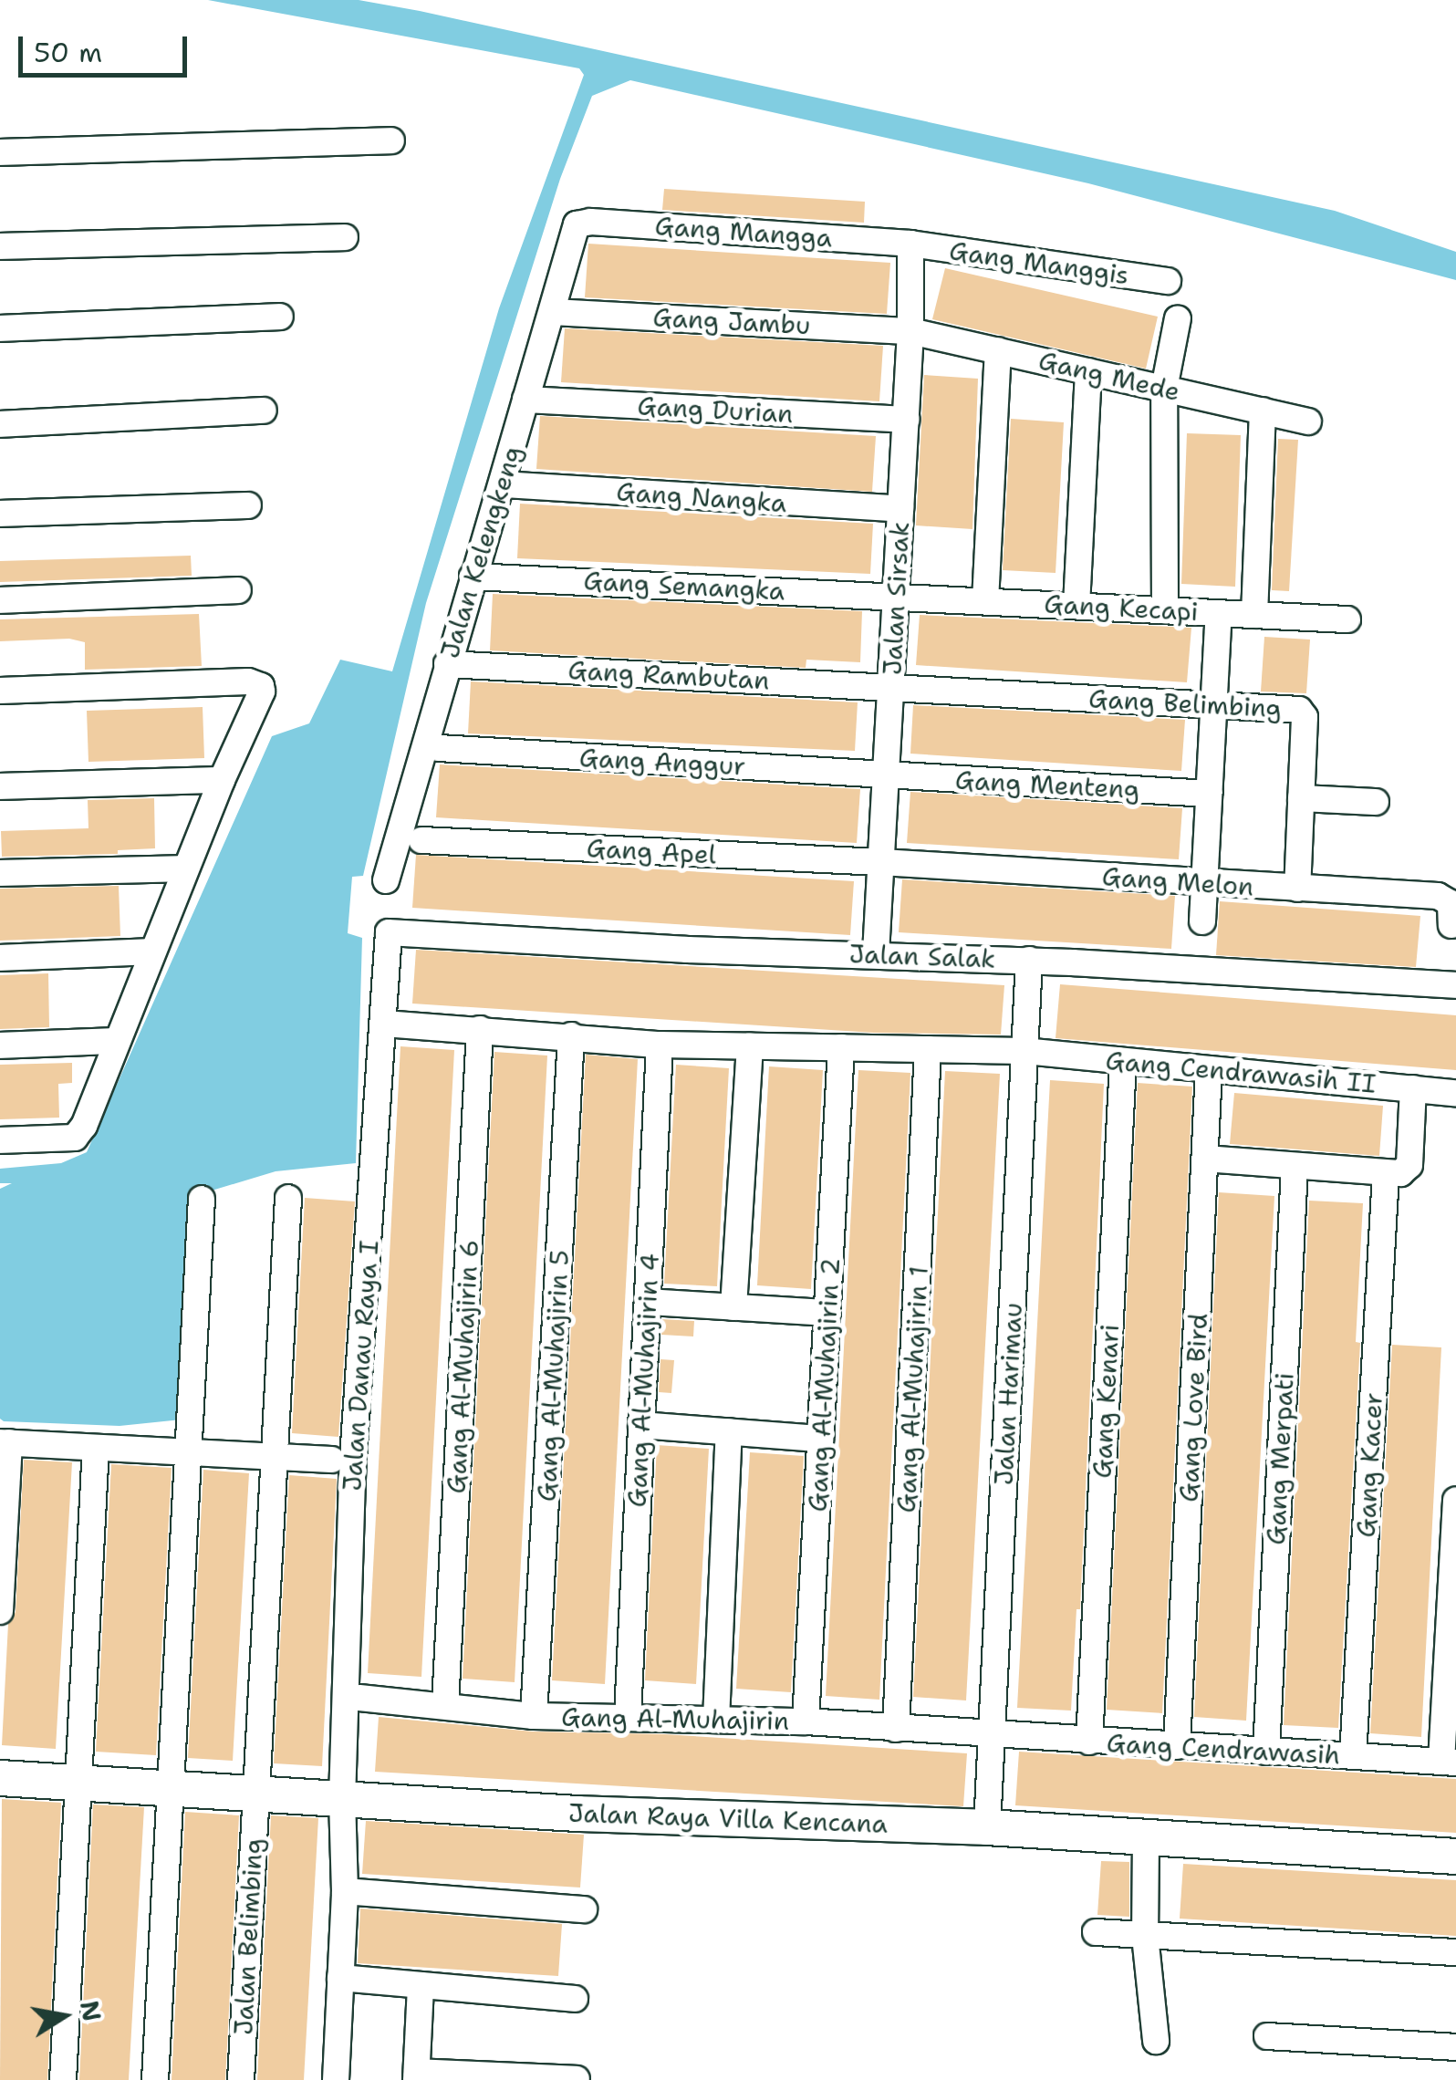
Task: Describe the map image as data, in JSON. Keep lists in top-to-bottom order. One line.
{"streets":{"street":["Gang Mangga","Gang Manggis","Gang Jambu","Gang Mede","Gang Durian","Gang Nangka","Jalan Kelengkeng","Gang Semangka","Jalan Sirsak","Gang Kecapi","Gang Rambutan","Gang Belimbing","Gang Anggur","Gang Menteng","Gang Apel","Gang Melon","Jalan Salak","Gang Cendrawasih II","Jalan Danau Raya I","Gang Al-Muhajirin 6","Gang Al-Muhajirin 5","Gang Al-Muhajirin 4","Gang Al-Muhajirin 2","Gang Al-Muhajirin 1","Jalan Harimau","Gang Kenari","Gang Love Bird","Gang Merpati","Gang Kacer","Gang Al-Muhajirin","Gang Cendrawasih","Jalan Raya Villa Kencana","Jalan Belimbing"]},"crossings":[["Gang Mangga","Gang Manggis"],["Gang Mangga","Jalan Kelengkeng"],["Gang Mangga","Jalan Sirsak"],["Gang Manggis","Jalan Sirsak"],["Gang Jambu","Gang Mede"],["Gang Jambu","Jalan Kelengkeng"],["Gang Jambu","Jalan Sirsak"],["Gang Mede","Jalan Sirsak"],["Gang Durian","Jalan Kelengkeng"],["Gang Durian","Jalan Sirsak"],["Gang Nangka","Jalan Kelengkeng"],["Gang Nangka","Jalan Sirsak"],["Jalan Kelengkeng","Gang Semangka"],["Jalan Kelengkeng","Gang Rambutan"],["Gang Semangka","Jalan Sirsak"],["Gang Semangka","Gang Kecapi"],["Jalan Sirsak","Gang Kecapi"],["Jalan Sirsak","Gang Rambutan"],["Jalan Sirsak","Gang Belimbing"],["Jalan Sirsak","Gang Anggur"],["Jalan Sirsak","Gang Menteng"],["Jalan Sirsak","Gang Apel"],["Jalan Sirsak","Gang Melon"],["Jalan Sirsak","Jalan Salak"],["Gang Rambutan","Gang Belimbing"],["Gang Belimbing","Gang Melon"],["Gang Anggur","Gang Menteng"],["Gang Apel","Gang Melon"],["Jalan Salak","Jalan Danau Raya I"],["Jalan Salak","Jalan Harimau"],["Gang Cendrawasih II","Gang Al-Muhajirin 6"],["Gang Cendrawasih II","Gang Al-Muhajirin 5"],["Gang Cendrawasih II","Gang Al-Muhajirin 4"],["Gang Cendrawasih II","Gang Al-Muhajirin 2"],["Gang Cendrawasih II","Gang Al-Muhajirin 1"],["Gang Cendrawasih II","Jalan Harimau"],["Gang Cendrawasih II","Gang Kenari"],["Gang Cendrawasih II","Gang Love Bird"],["Jalan Danau Raya I","Jalan Raya Villa Kencana"],["Gang Al-Muhajirin 6","Gang Al-Muhajirin"],["Gang Al-Muhajirin 5","Gang Al-Muhajirin"],["Gang Al-Muhajirin 4","Gang Al-Muhajirin"],["Gang Al-Muhajirin 2","Gang Al-Muhajirin"],["Gang Al-Muhajirin 1","Gang Al-Muhajirin"],["Jalan Harimau","Gang Al-Muhajirin"],["Jalan Harimau","Gang Cendrawasih"],["Jalan Harimau","Jalan Raya Villa Kencana"],["Gang Kenari","Gang Cendrawasih"],["Gang Love Bird","Gang Cendrawasih"],["Gang Merpati","Gang Cendrawasih"],["Gang Kacer","Gang Cendrawasih"],["Gang Al-Muhajirin","Gang Cendrawasih"],["Jalan Raya Villa Kencana","Jalan Belimbing"]],"scale_bar":"50 m","north":"right"}
